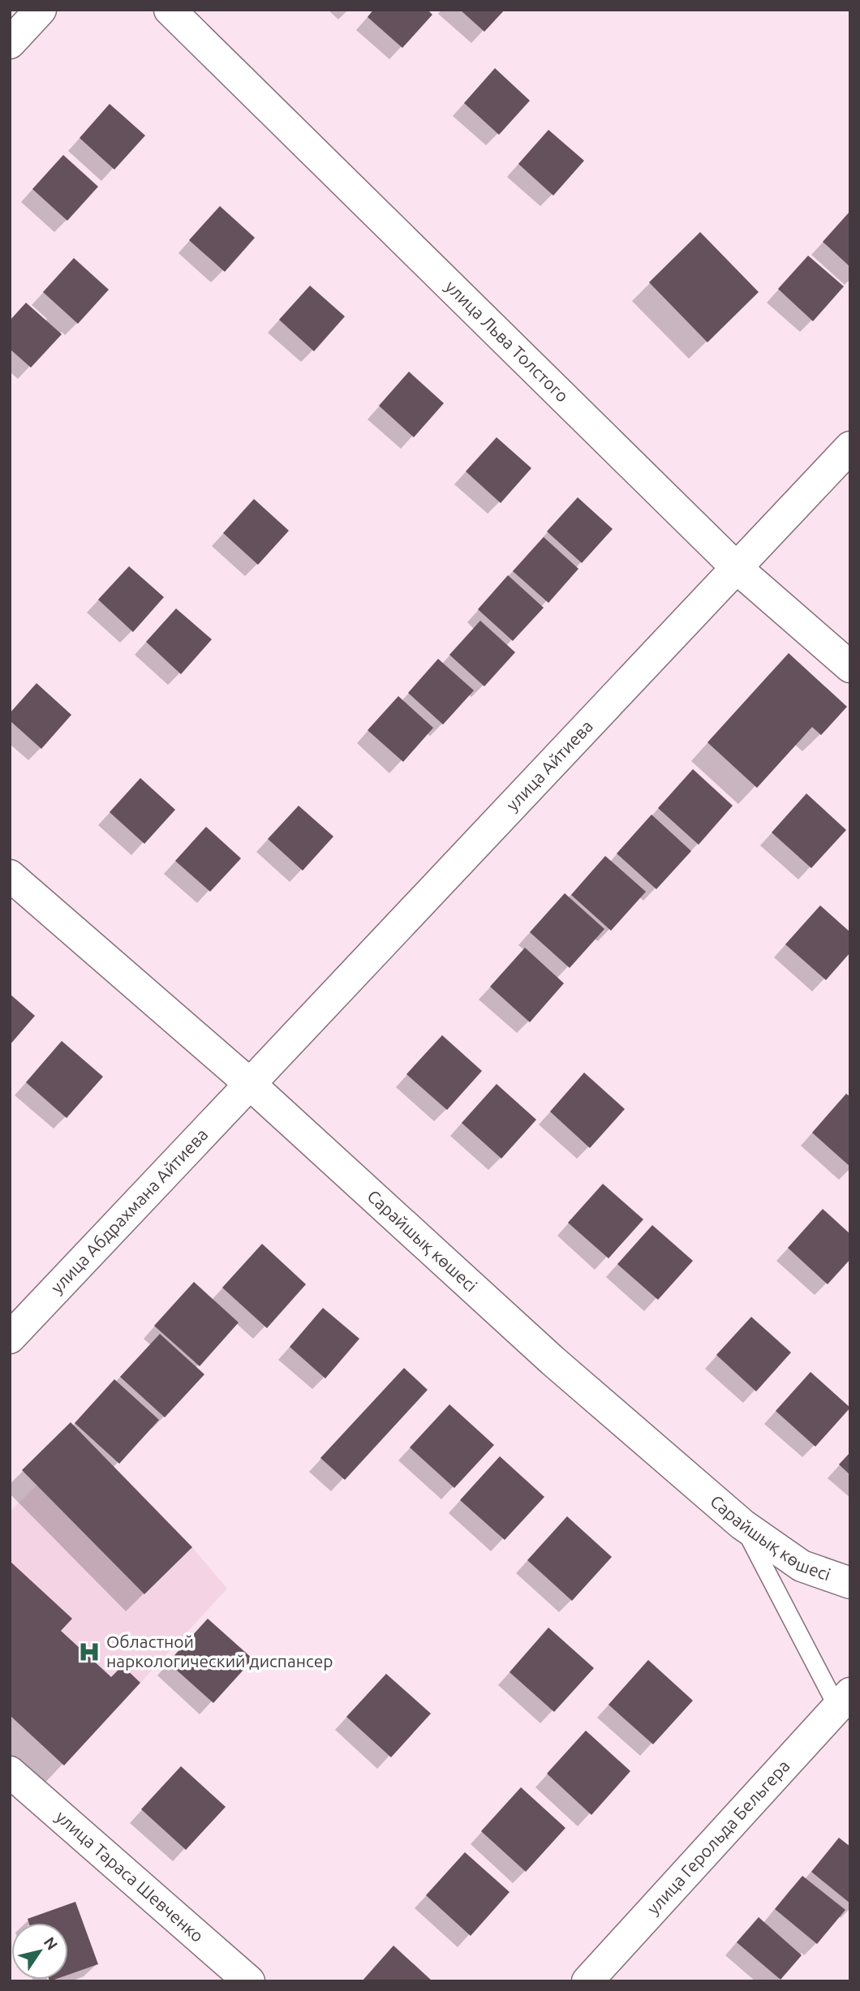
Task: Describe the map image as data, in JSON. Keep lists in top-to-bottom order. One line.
{"streets":{"street":["улица Льва Толстого","улица Айтиева","улица Абдрахмана Айтиева","Сарайшық көшесі","улица Герольда Бельгера","улица Тараса Шевченко"]},"crossings":[["улица Льва Толстого","улица Айтиева"],["улица Айтиева","улица Абдрахмана Айтиева"],["улица Айтиева","Сарайшық көшесі"],["улица Абдрахмана Айтиева","Сарайшық көшесі"]],"places":{"hospital":["Областной наркологический диспансер"]},"north":"top right"}
